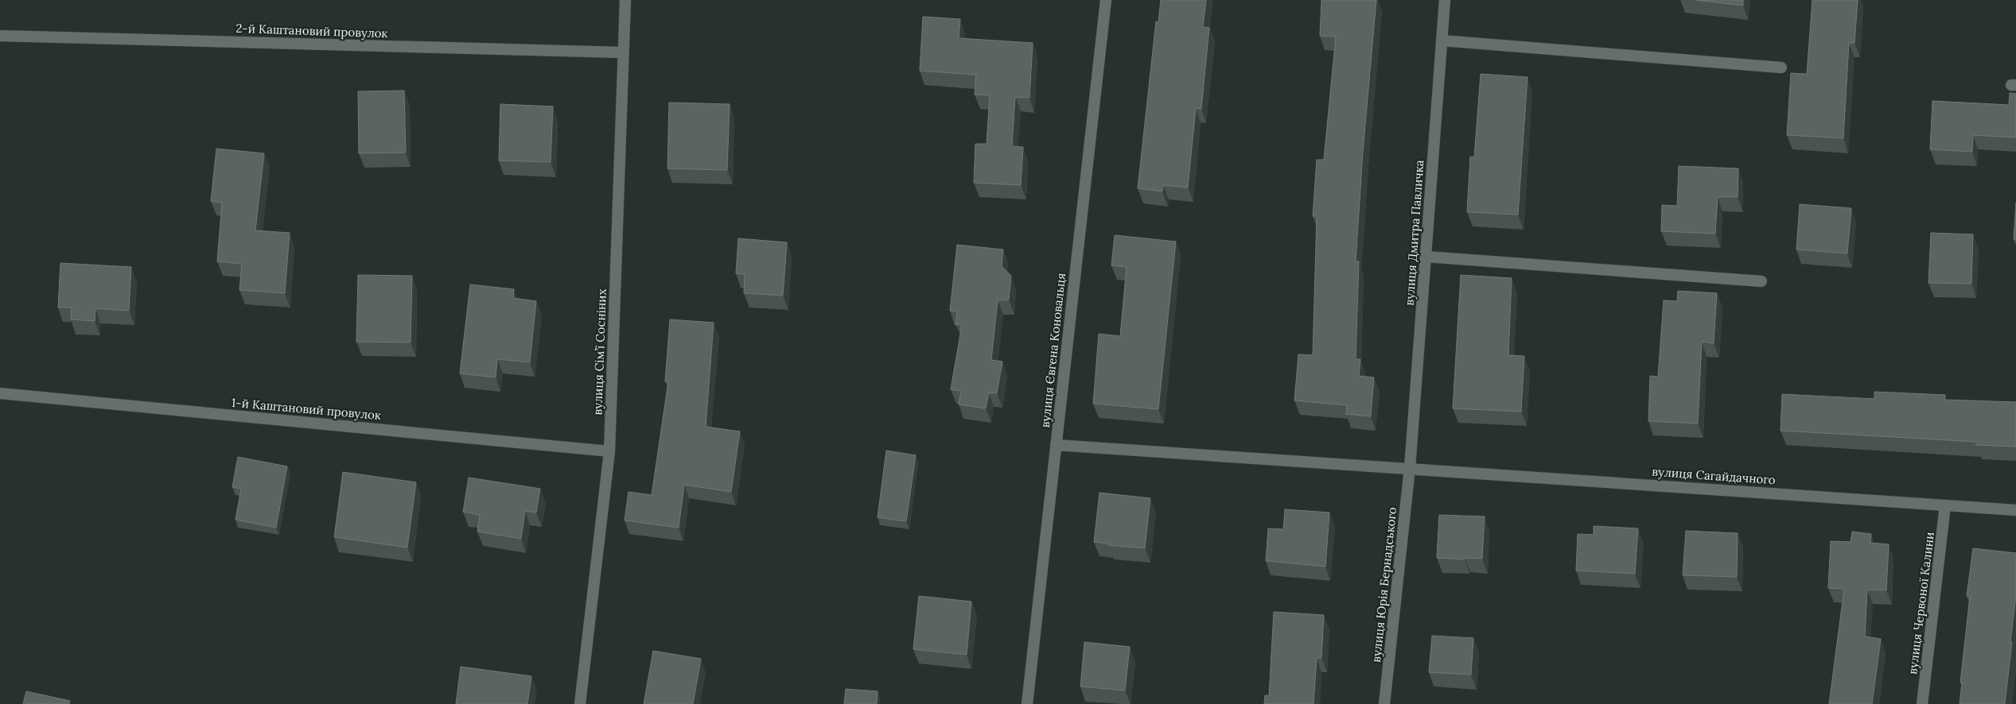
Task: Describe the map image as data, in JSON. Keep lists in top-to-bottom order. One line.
{"streets":{"street":["2-й Каштановий провулок","вулиця Дмитра Павличка","вулиця Євгена Коновальця","вулиця Сім’ї Сосніних","1-й Каштановий провулок","вулиця Сагайдачного","вулиця Юрія Бернадського","вулиця Червоної Калини"]},"crossings":[["2-й Каштановий провулок","вулиця Сім’ї Сосніних"],["вулиця Дмитра Павличка","вулиця Сагайдачного"],["вулиця Дмитра Павличка","вулиця Юрія Бернадського"],["вулиця Євгена Коновальця","вулиця Сагайдачного"],["вулиця Сім’ї Сосніних","1-й Каштановий провулок"],["вулиця Сагайдачного","вулиця Юрія Бернадського"],["вулиця Сагайдачного","вулиця Червоної Калини"]]}
